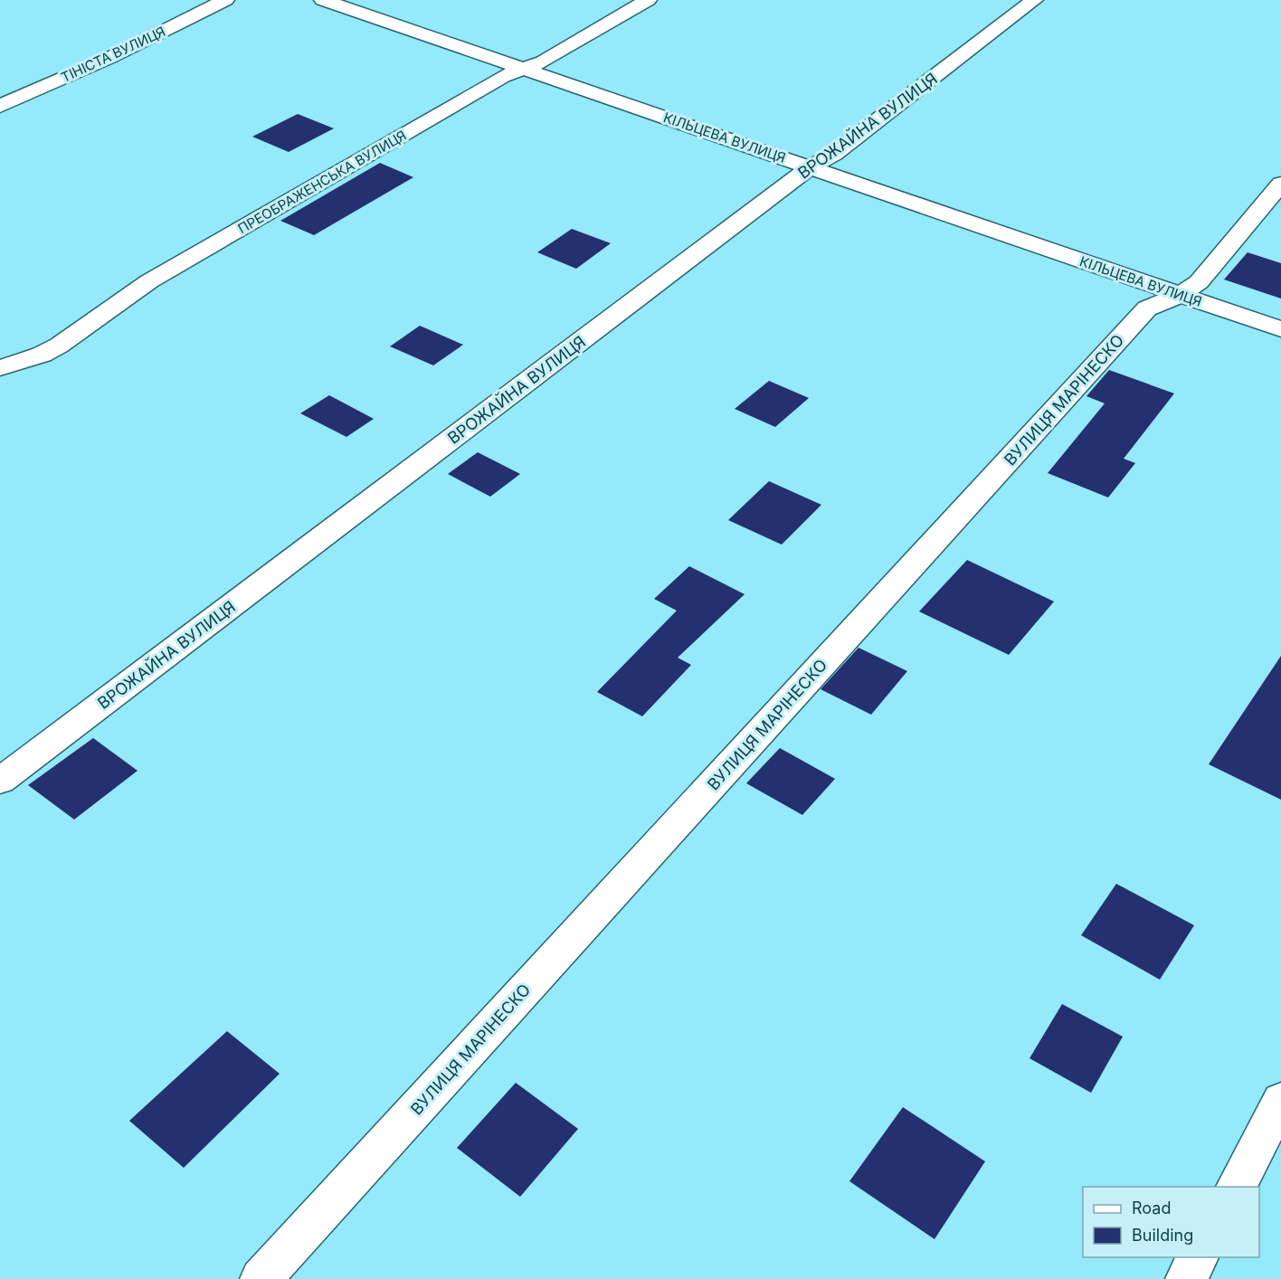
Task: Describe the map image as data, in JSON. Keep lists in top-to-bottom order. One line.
{"streets":{"street":["ТІНІСТА ВУЛИЦЯ","ВРОЖАЙНА ВУЛИЦЯ","КІЛЬЦЕВА ВУЛИЦЯ","ПРЕОБРАЖЕНСЬКА ВУЛИЦЯ","ВУЛИЦЯ МАРІНЕСКО"]},"crossings":[["ВРОЖАЙНА ВУЛИЦЯ","КІЛЬЦЕВА ВУЛИЦЯ"],["КІЛЬЦЕВА ВУЛИЦЯ","ПРЕОБРАЖЕНСЬКА ВУЛИЦЯ"],["КІЛЬЦЕВА ВУЛИЦЯ","ВУЛИЦЯ МАРІНЕСКО"]],"legend":["Road","Building"]}
